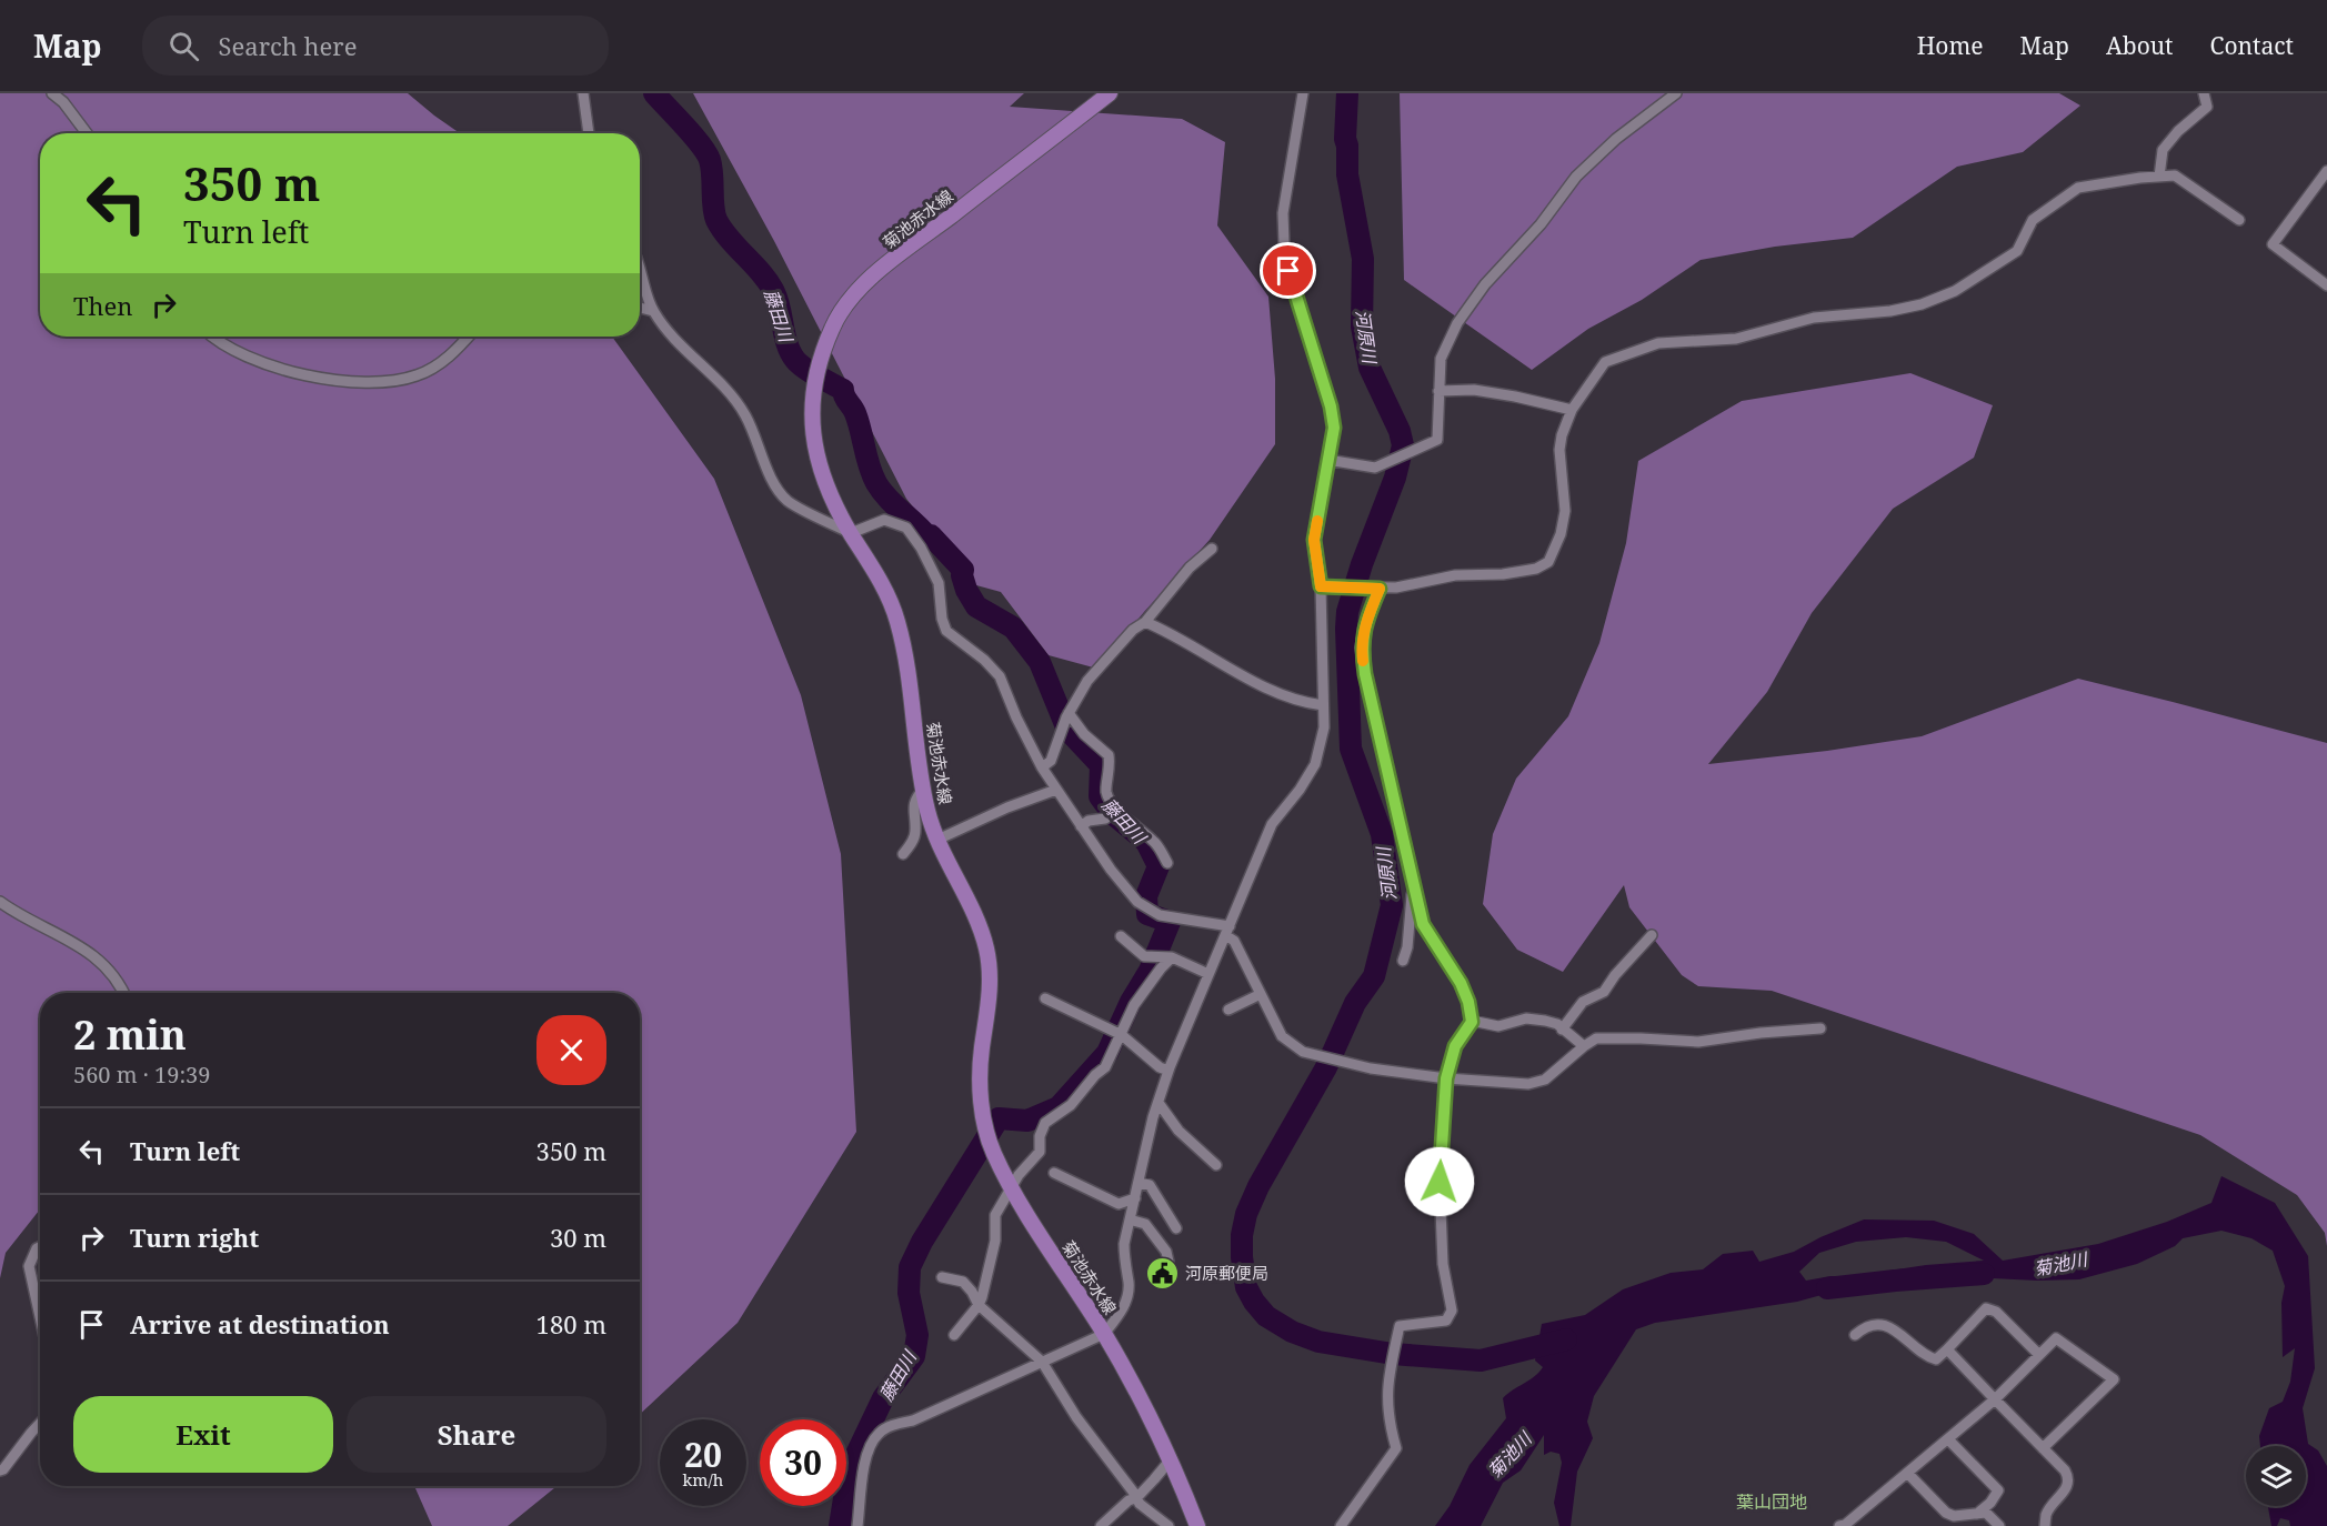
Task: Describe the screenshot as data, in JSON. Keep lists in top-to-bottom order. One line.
{"streets":{"main road":["菊池赤水線"]},"districts":["葉山団地"],"water":["藤田川","河原川","菊池川"],"places":{"public building":["河原郵便局"]},"page":{"header":"Map","search":"Search here","nav":["Home","Map","About","Contact"],"turn":["350 m","Turn left"],"then":"Then","heading":["2 min","560 m · 19:39"],"list":[{"name":"Turn left","value":"350 m"},{"name":"Turn right","value":"30 m"},{"name":"Arrive at destination","value":"180 m"}],"buttons":["Exit","Share"],"speed":"20 km/h","limit":"30"}}
